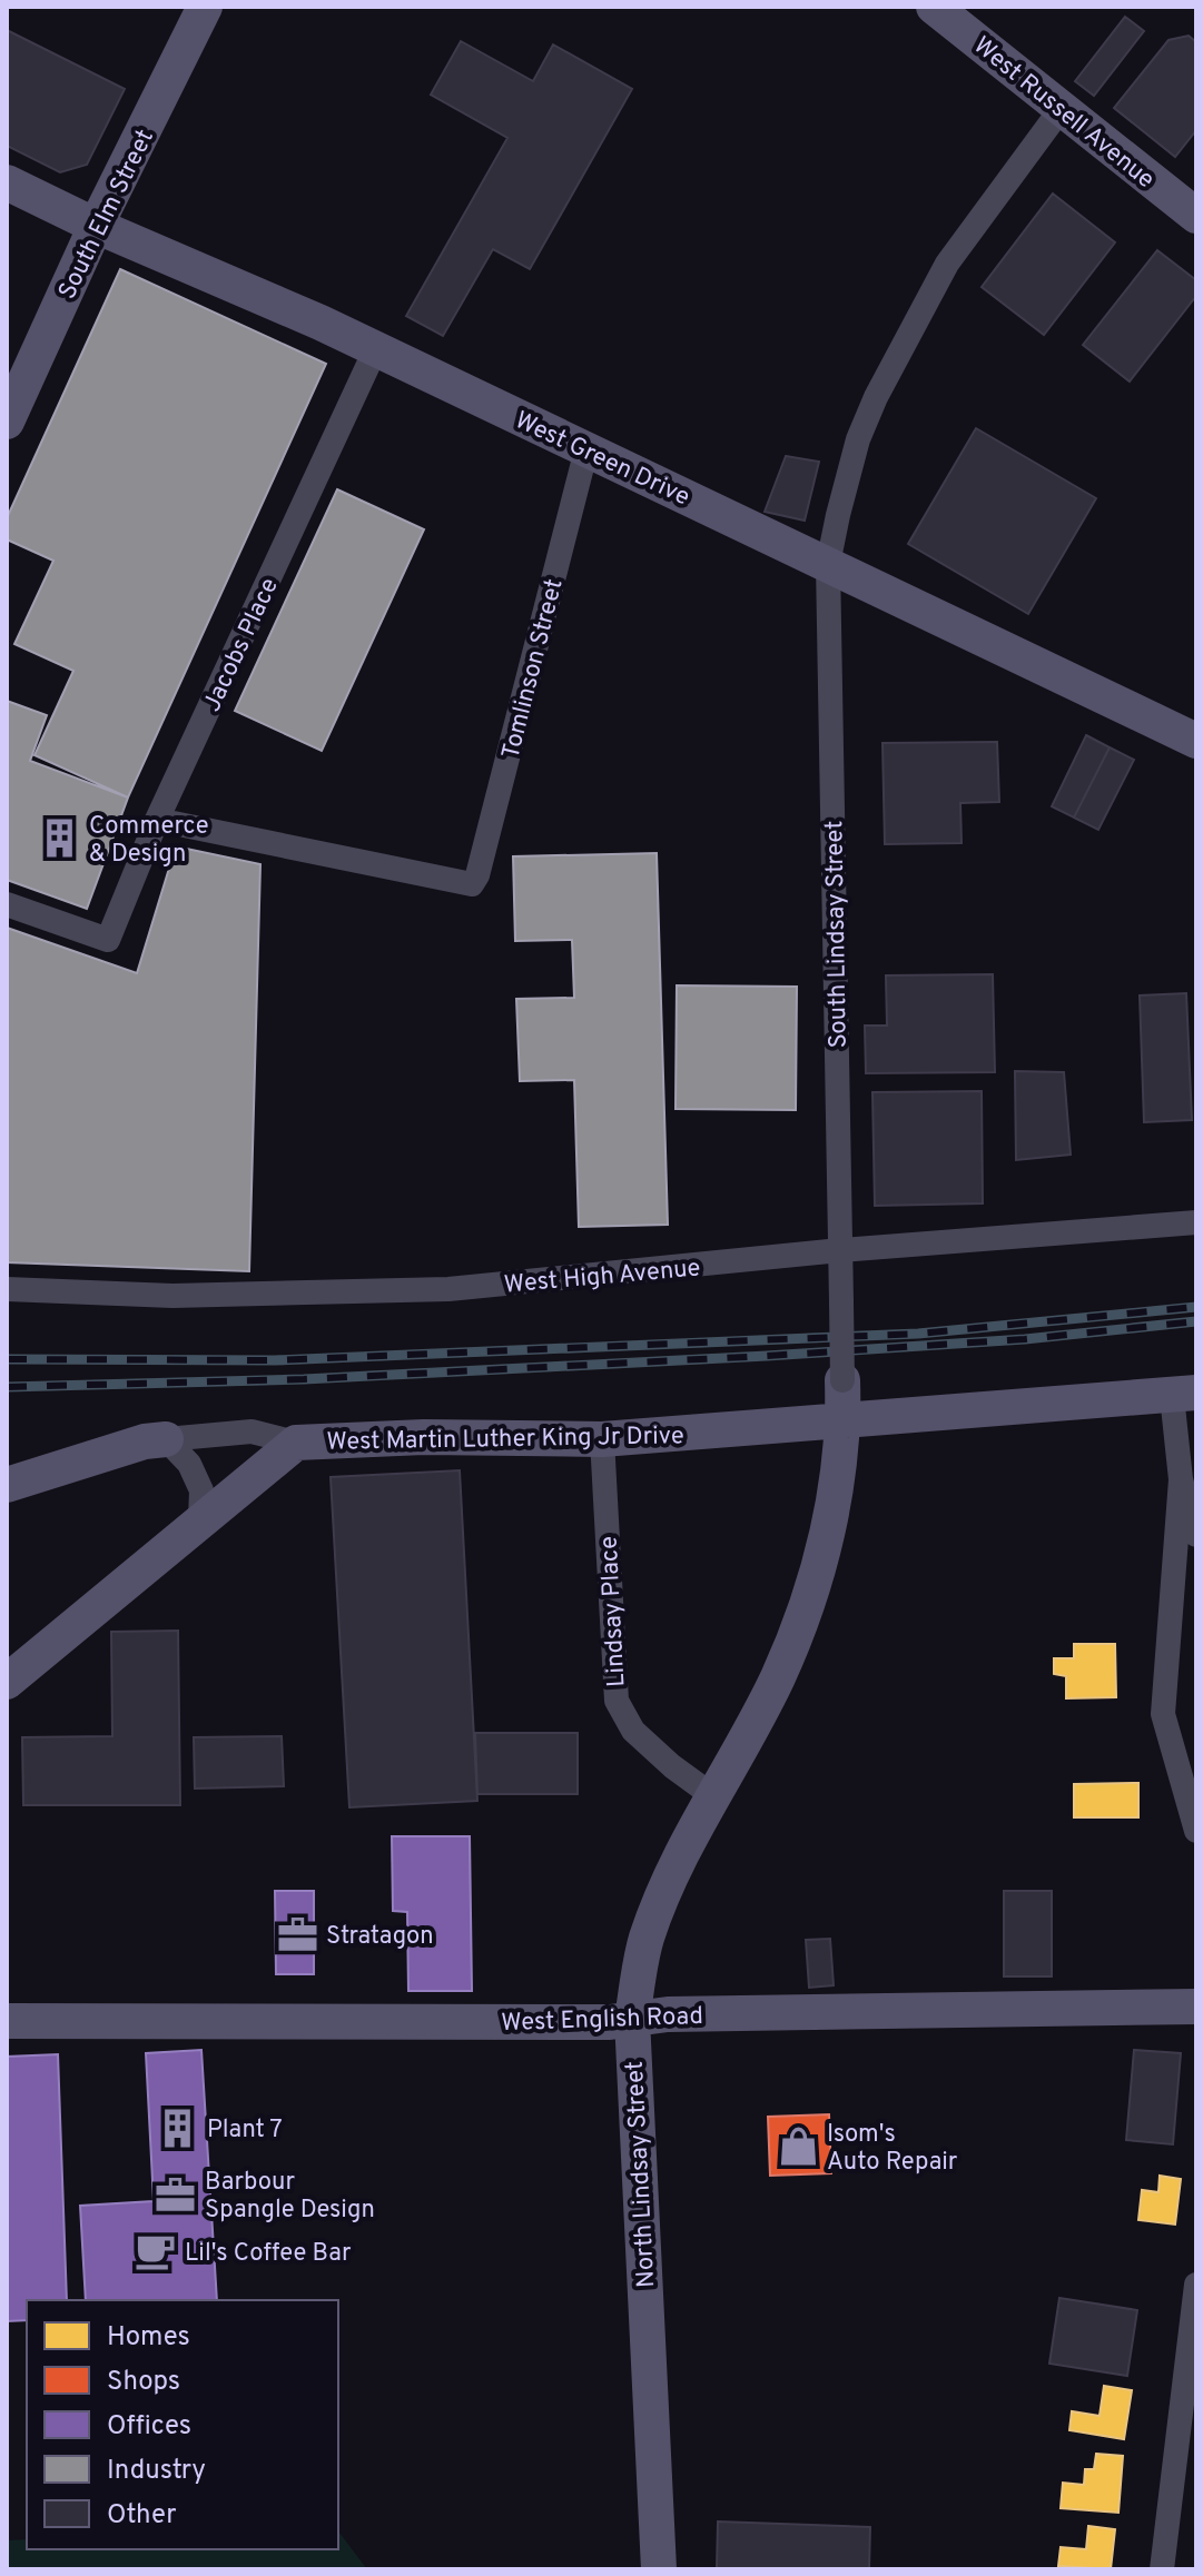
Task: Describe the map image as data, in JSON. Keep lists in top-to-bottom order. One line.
{"streets":{"main road":["West Russell Avenue","South Elm Street","West Green Drive","South Lindsay Street","West Martin Luther King Jr Drive","West English Road","North Lindsay Street"],"street":["Jacobs Place","Tomlinson Street","West High Avenue","Lindsay Place"]},"crossings":[["West Russell Avenue","South Lindsay Street"],["South Elm Street","West Green Drive"],["West Green Drive","Jacobs Place"],["West Green Drive","Tomlinson Street"],["West Green Drive","South Lindsay Street"],["Jacobs Place","Tomlinson Street"],["South Lindsay Street","West High Avenue"],["South Lindsay Street","West Martin Luther King Jr Drive"],["South Lindsay Street","Lindsay Place"],["South Lindsay Street","North Lindsay Street"],["West Martin Luther King Jr Drive","Lindsay Place"],["Lindsay Place","North Lindsay Street"],["West English Road","North Lindsay Street"]],"places":{"building":["Commerce & Design","Plant 7"],"office":["Stratagon","Barbour Spangle Design"],"shop":["Isom's Auto Repair"],"cafe":["Lil's Coffee Bar"]},"legend":["Homes","Shops","Offices","Industry","Other"]}
